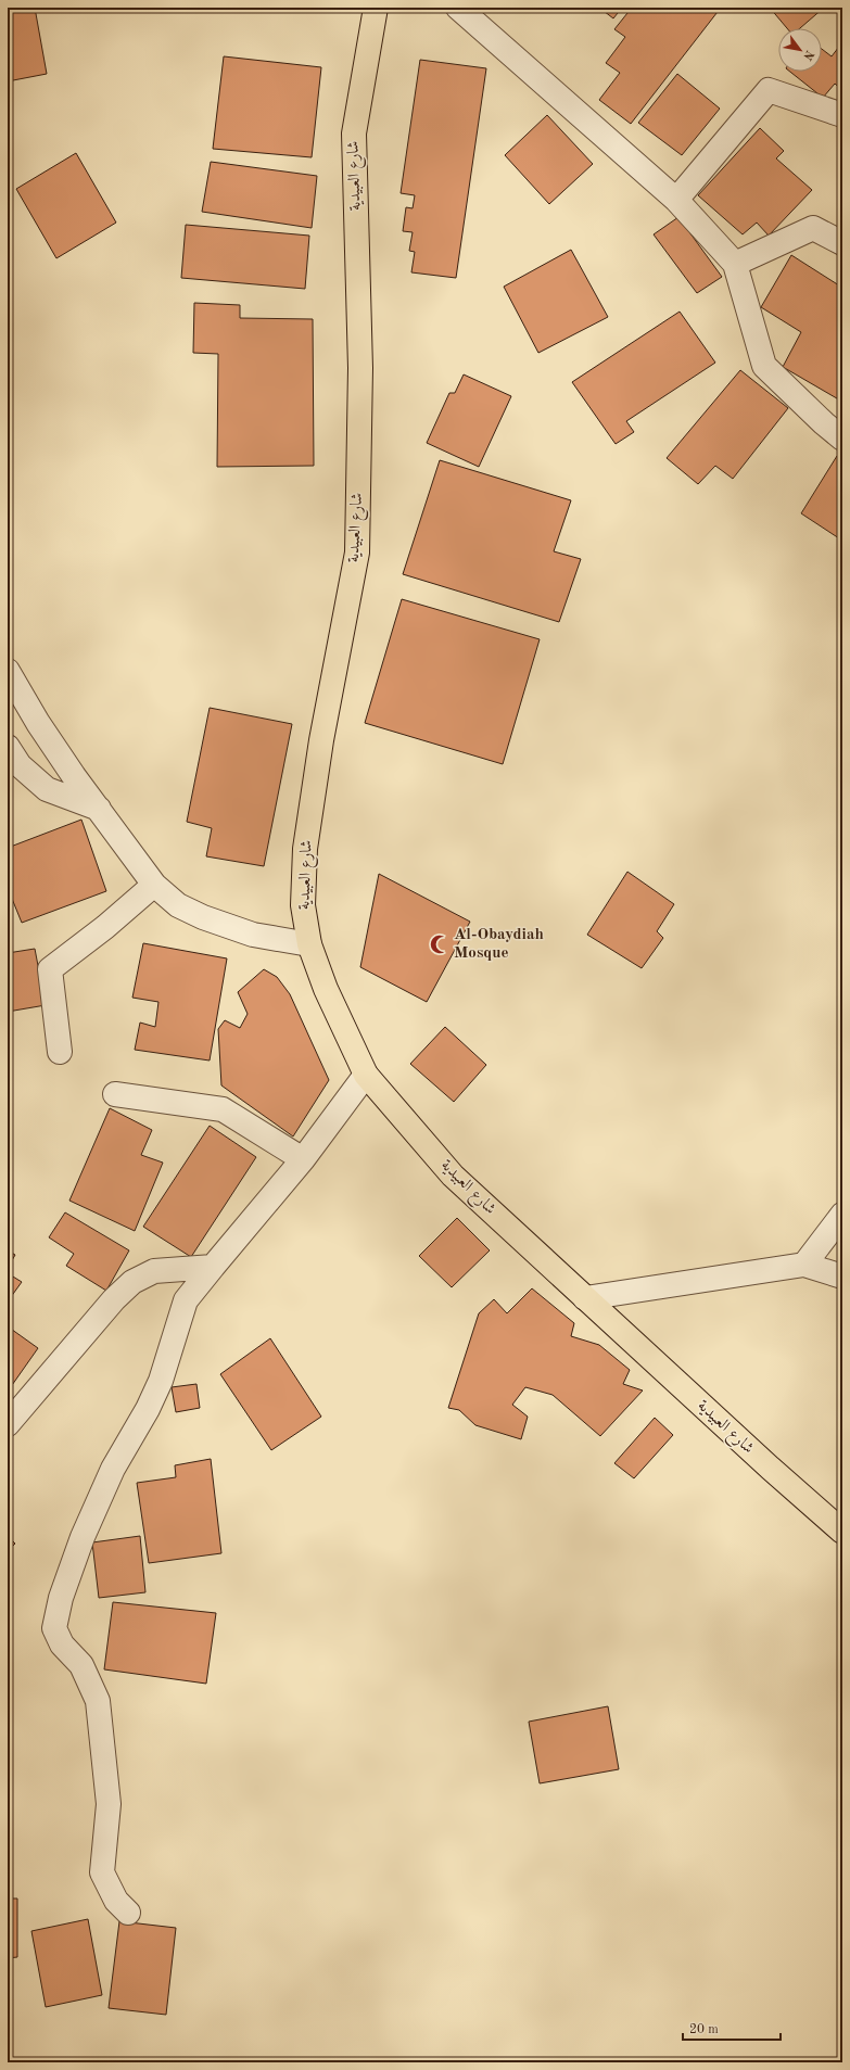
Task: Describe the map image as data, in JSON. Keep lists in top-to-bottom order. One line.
{"streets":{"main road":["شارع العبيدية"]},"places":{"mosque":["Al-Obaydiah Mosque"]},"scale_bar":"20 m","north":"bottom right"}
